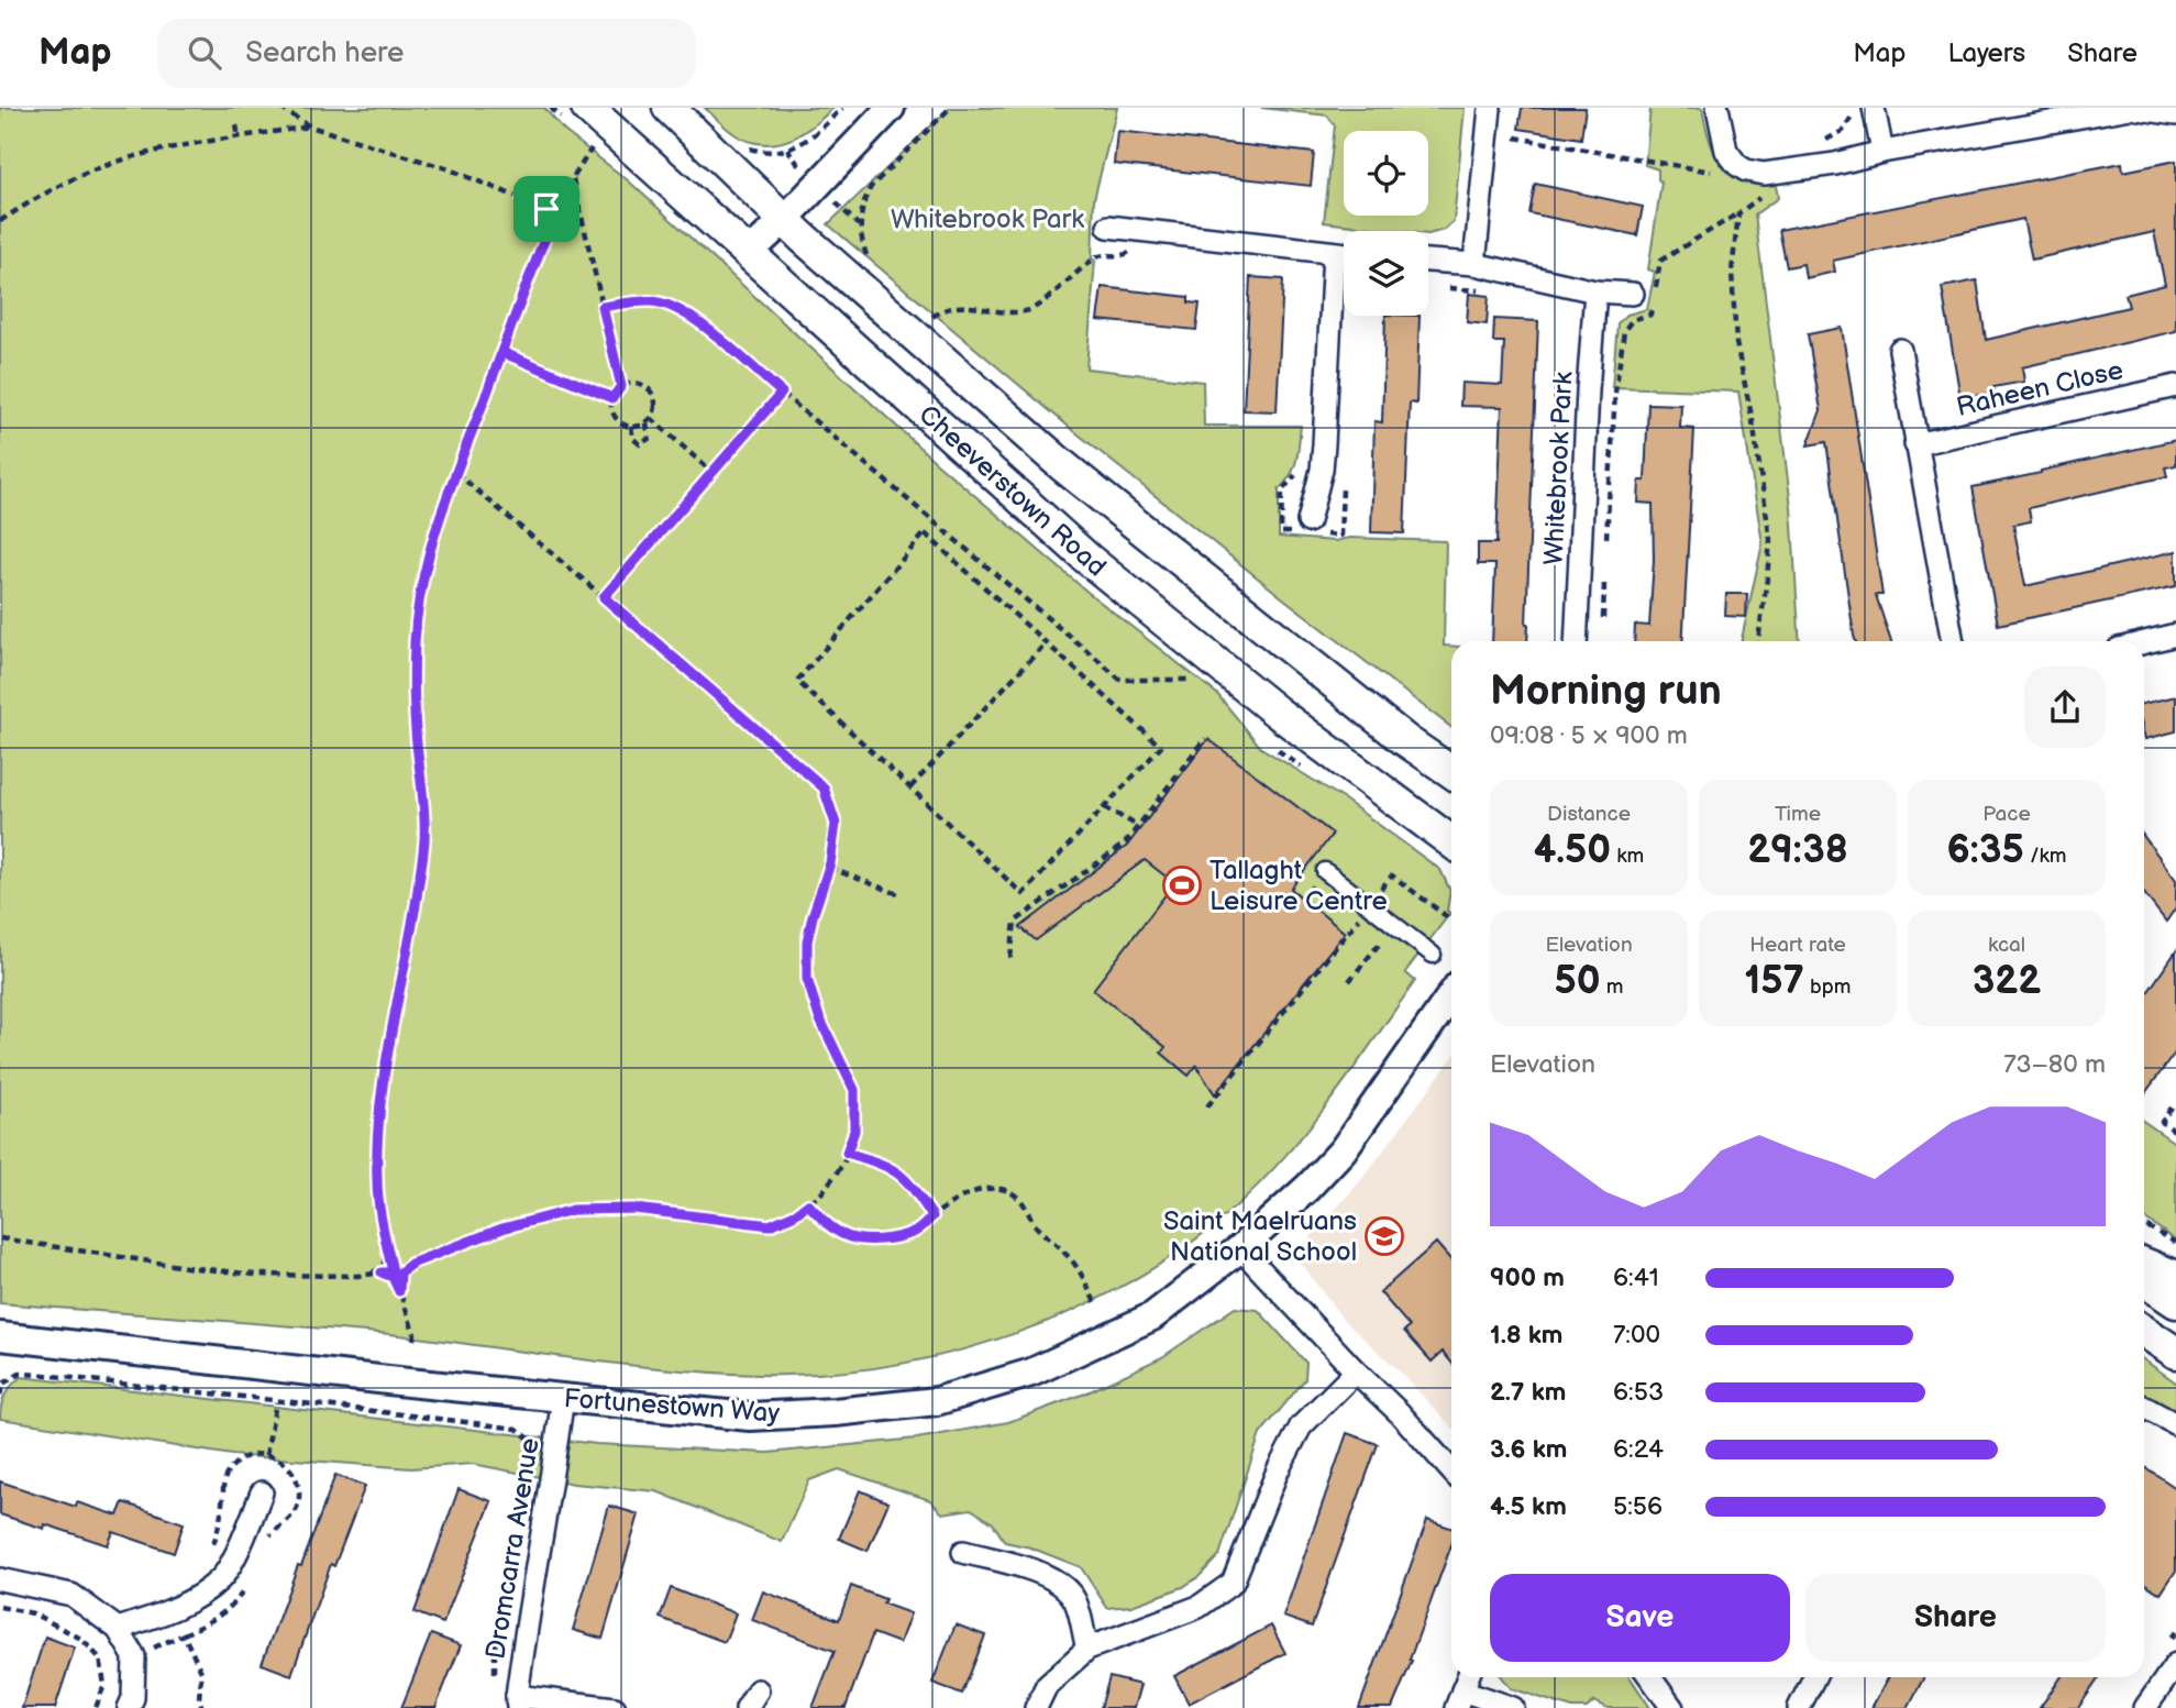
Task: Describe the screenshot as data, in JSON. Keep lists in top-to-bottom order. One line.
{"streets":{"main road":["Cheeverstown Road"],"street":["Raheen Close","Whitebrook Park","Fortunestown Way","Dromcarra Avenue"]},"crossings":[["Fortunestown Way","Dromcarra Avenue"]],"parks":["Whitebrook Park"],"places":{"sports":["Tallaght Leisure Centre"],"school or university":["Saint Maelruans National School"]},"page":{"header":"Map","search":"Search here","nav":["Map","Layers","Share"],"heading":["Morning run","09:08 · 5 × 900 m"],"stats":[["Distance","4.50 km"],["Time","29:38"],["Pace","6:35 /km"],["Elevation","50 m"],["Heart rate","157 bpm"],["kcal","322"]],"chart":["Elevation","73–80 m"],"list":[{"name":"900 m","note":"6:41"},{"name":"1.8 km","note":"7:00"},{"name":"2.7 km","note":"6:53"},{"name":"3.6 km","note":"6:24"},{"name":"4.5 km","note":"5:56"}],"buttons":["Save","Share"]}}
